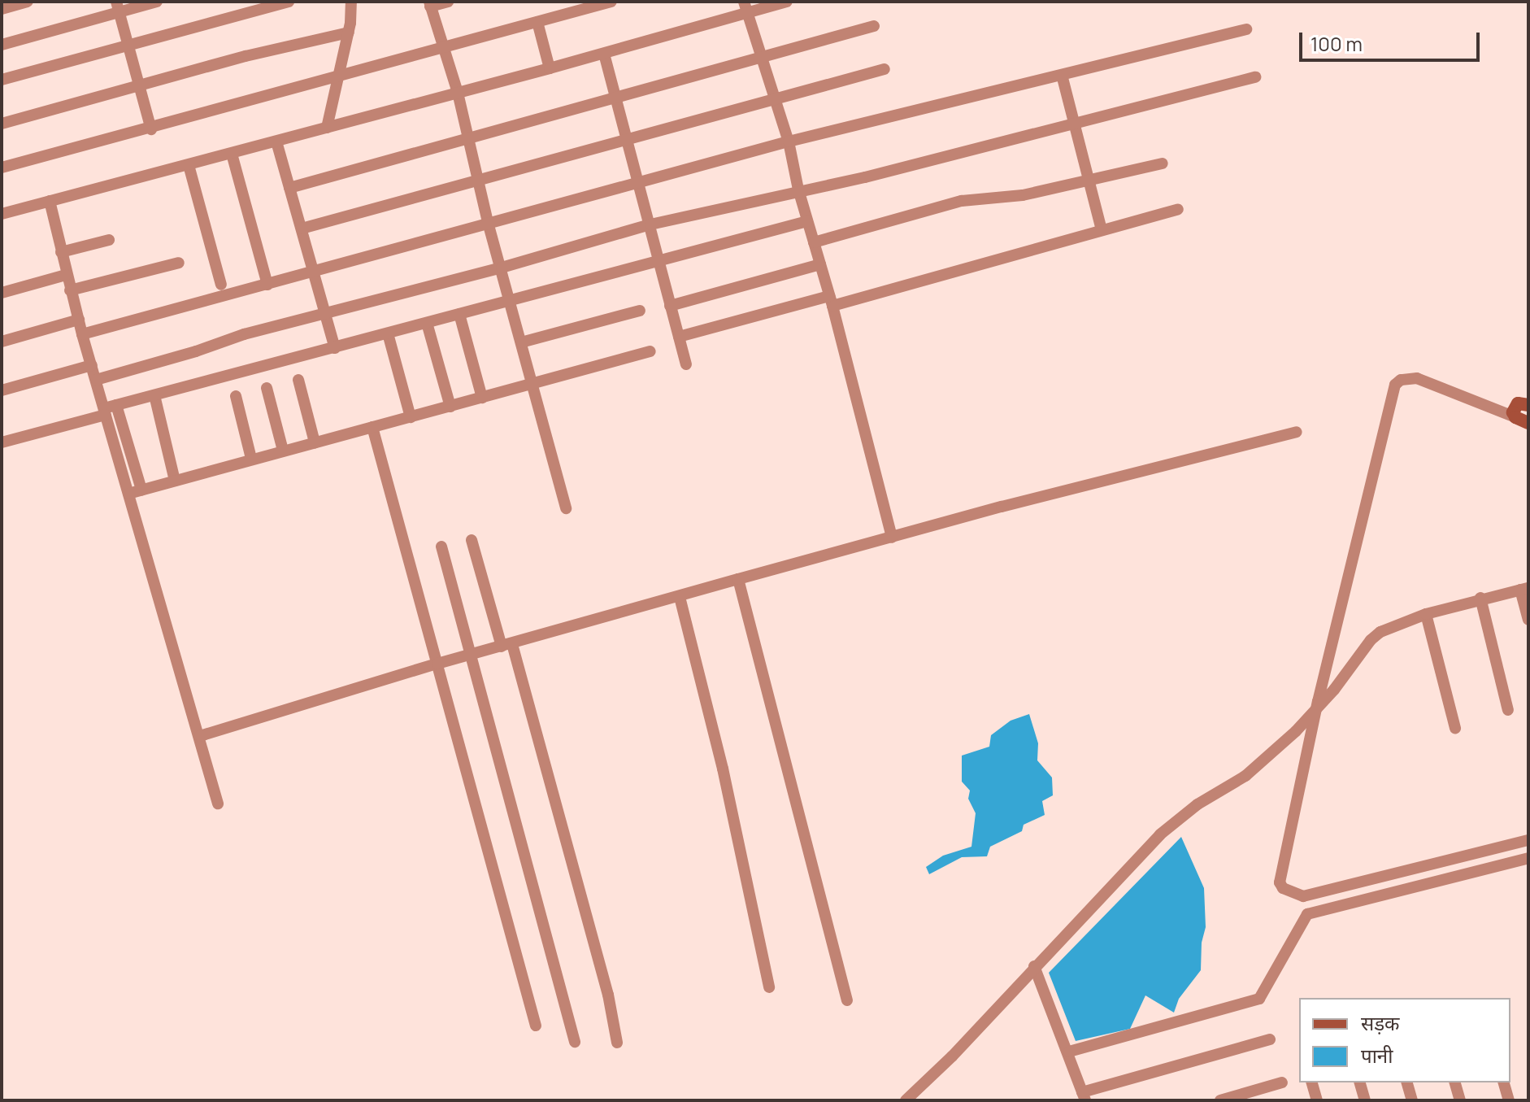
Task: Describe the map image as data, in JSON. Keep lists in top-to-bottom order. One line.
{"legend":["सड़क","पानी"],"scale_bar":"100 m"}
